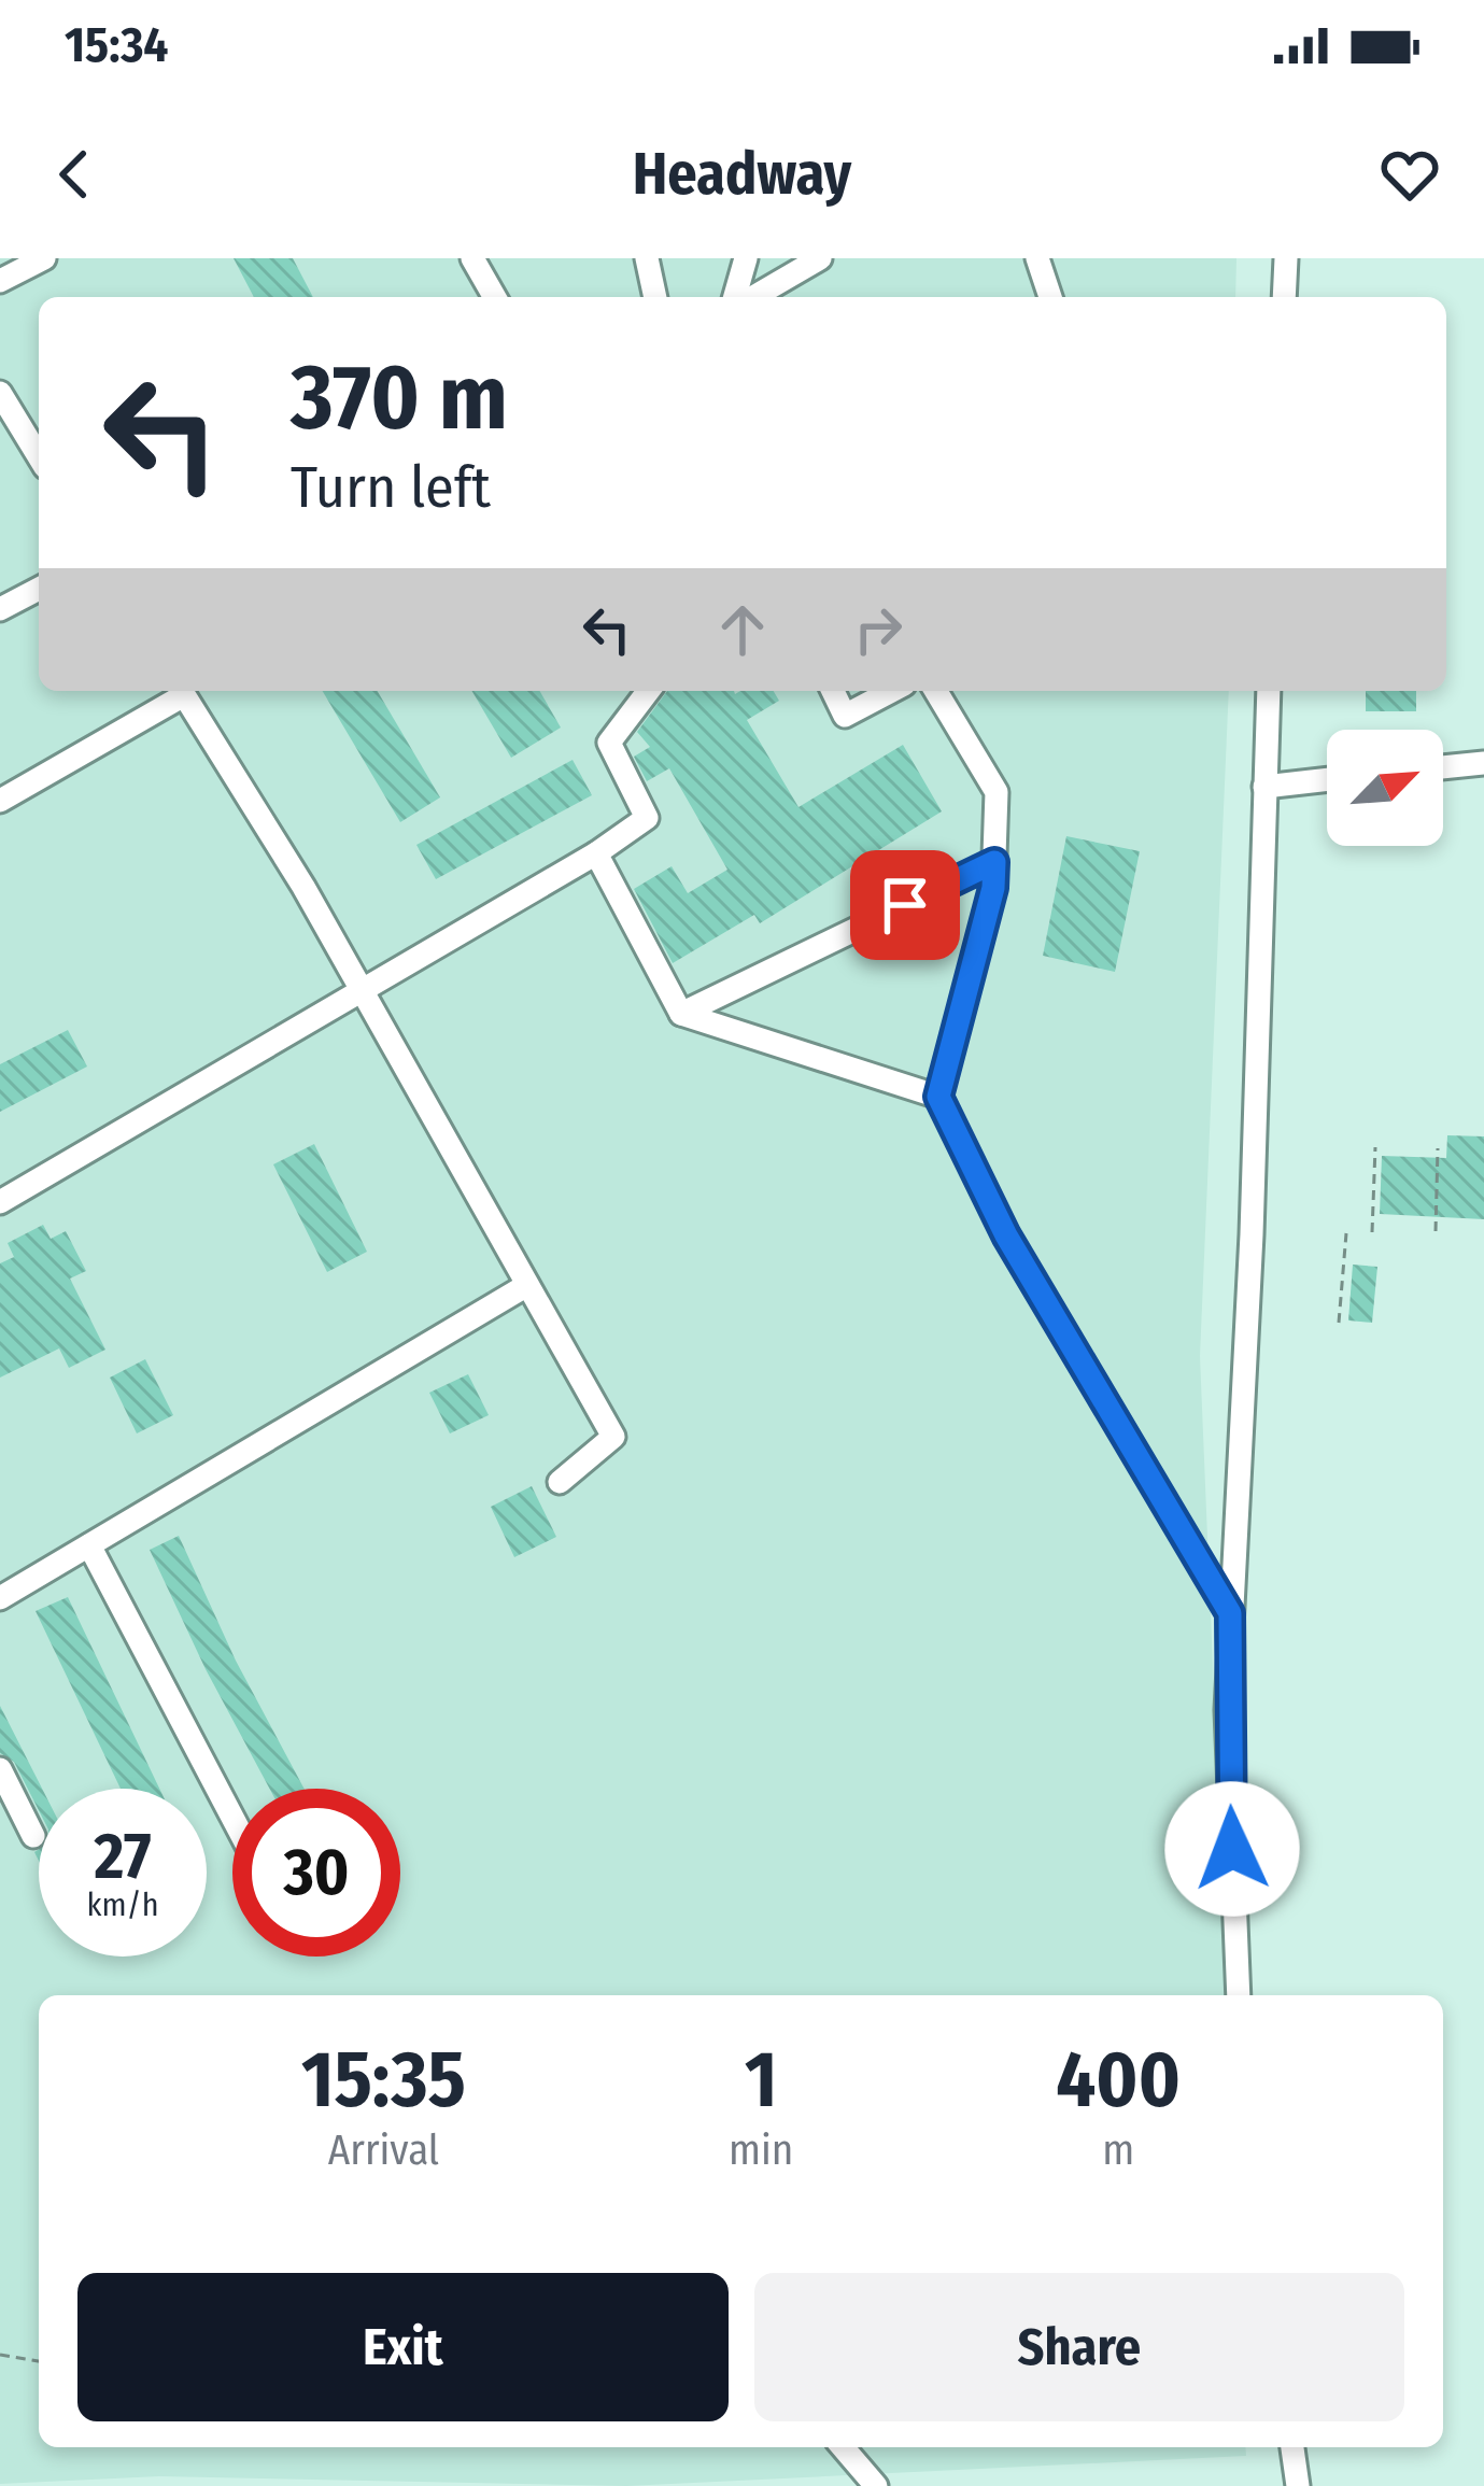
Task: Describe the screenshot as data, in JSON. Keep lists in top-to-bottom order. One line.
{"north":"top right","page":{"status":"15:34","header":"Headway","turn":["370 m","Turn left"],"speed":"27 km/h","limit":"30","eta":["15:35","Arrival","1","min","400","m"],"buttons":["Exit","Share"]}}
